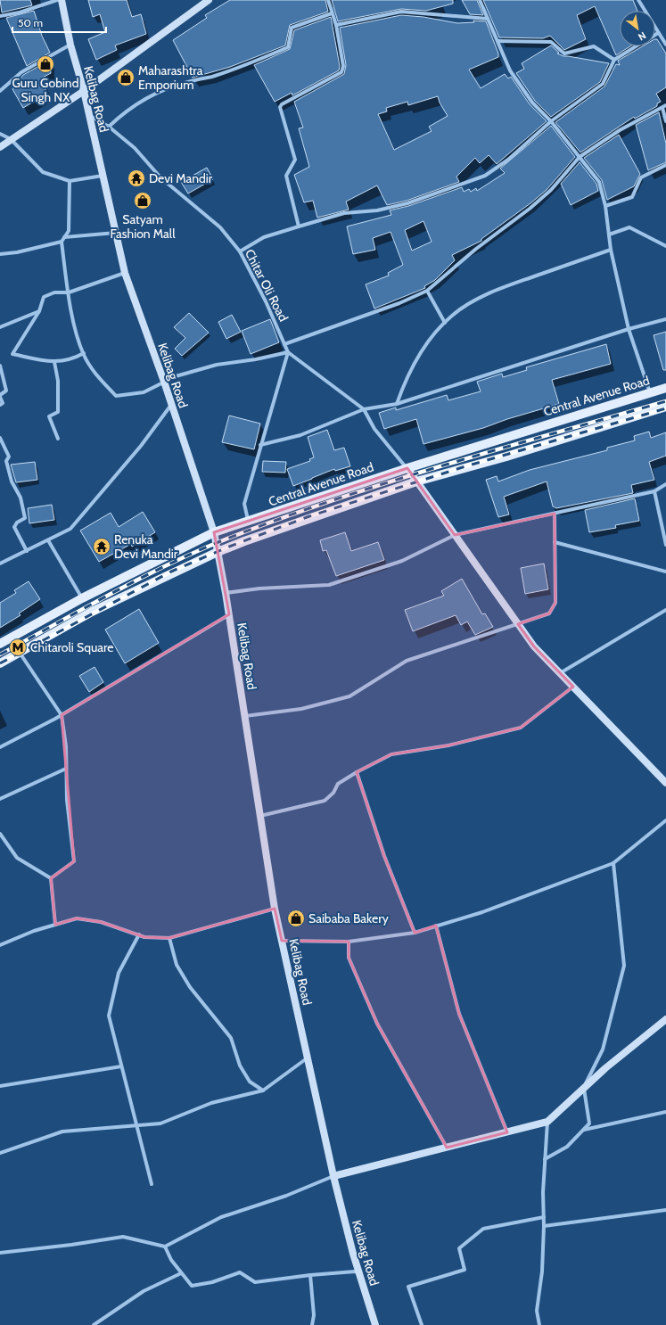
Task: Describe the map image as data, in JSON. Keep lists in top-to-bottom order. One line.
{"streets":{"main road":["Central Avenue Road"],"street":["Kelibag Road","Chitar Oli Road"]},"crossings":[["Kelibag Road","Chitar Oli Road"],["Kelibag Road","Central Avenue Road"]],"places":{"shop":["Guru Gobind Singh NX","Maharashtra Emporium","Satyam Fashion Mall","Saibaba Bakery"],"temple":["Devi Mandir","Renuka Devi Mandir"],"metro station":["Chitaroli Square"]},"scale_bar":"50 m","north":"bottom right"}
